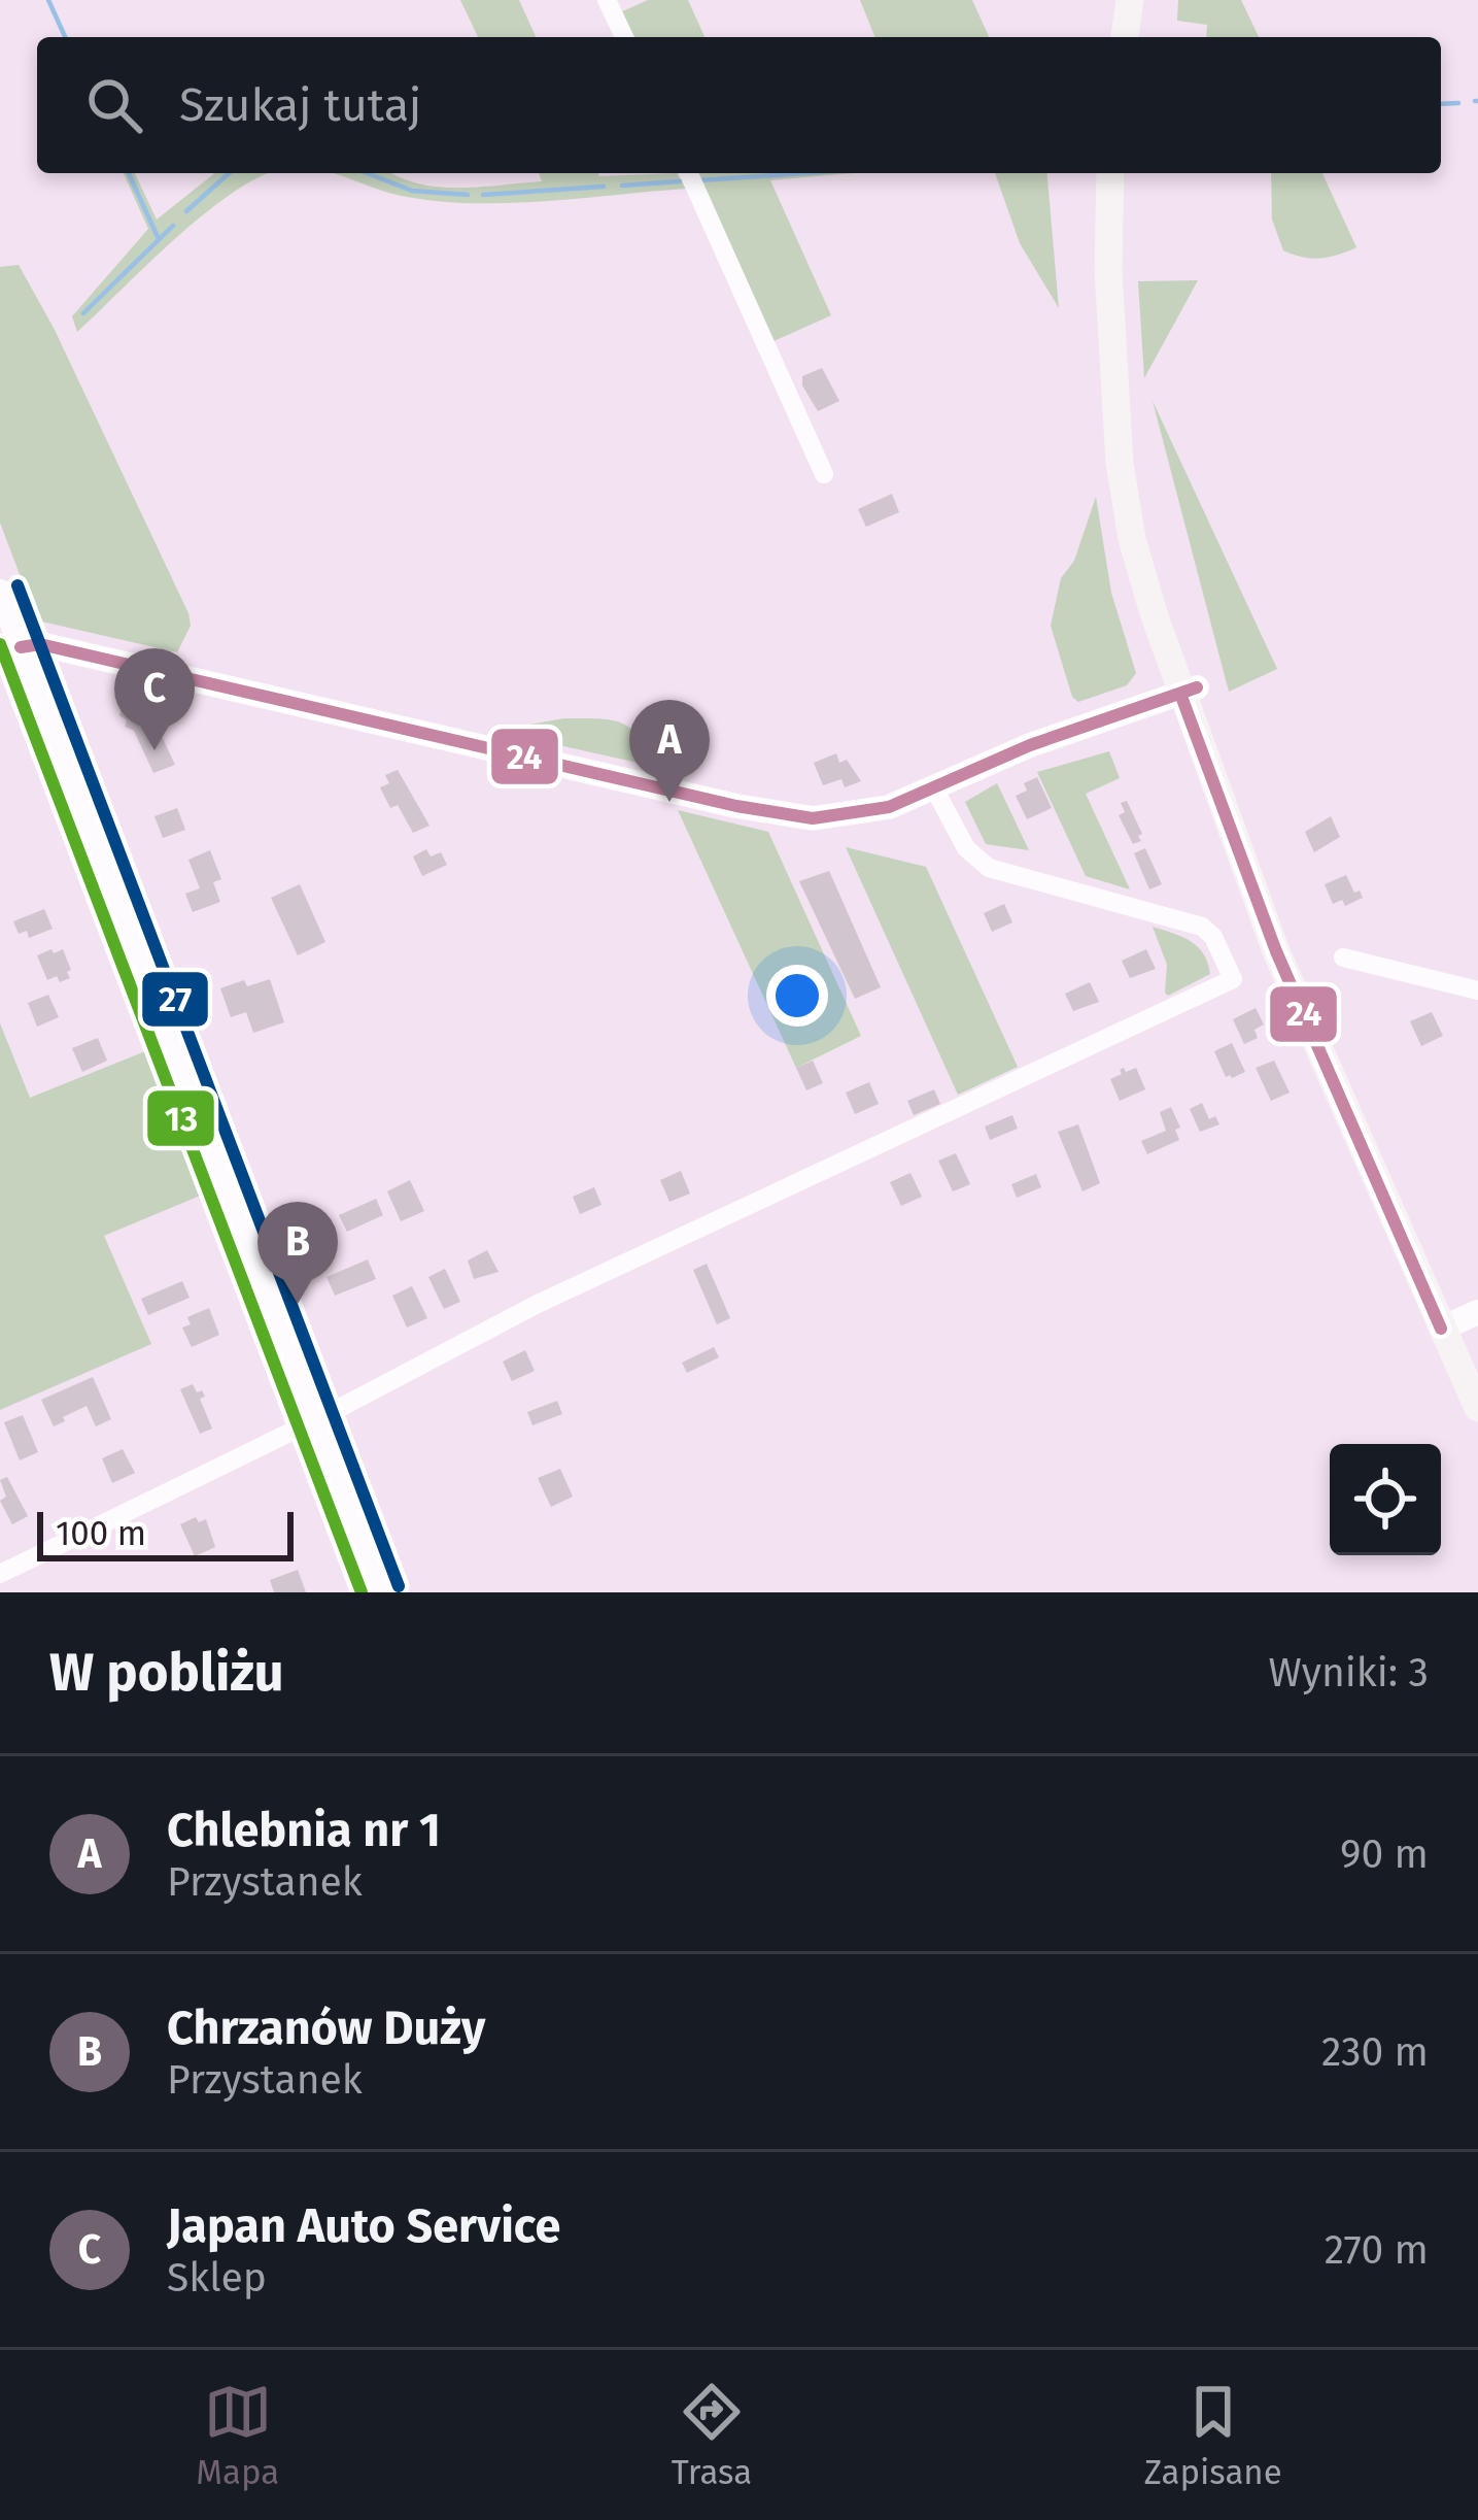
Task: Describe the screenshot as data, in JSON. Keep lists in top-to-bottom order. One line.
{"lines":["transit line 27","transit line 24","transit line 13"],"scale_bar":"100 m","page":{"search":"Szukaj tutaj","pins":["C","A","B"],"scale":"100 m","heading":["W pobliżu","Wyniki: 3"],"list":[{"mark":"A","name":"Chlebnia nr 1","note":"Przystanek","value":"90 m"},{"mark":"B","name":"Chrzanów Duży","note":"Przystanek","value":"230 m"},{"mark":"C","name":"Japan Auto Service","note":"Sklep","value":"270 m"}],"nav":["Mapa","Trasa","Zapisane"]}}
